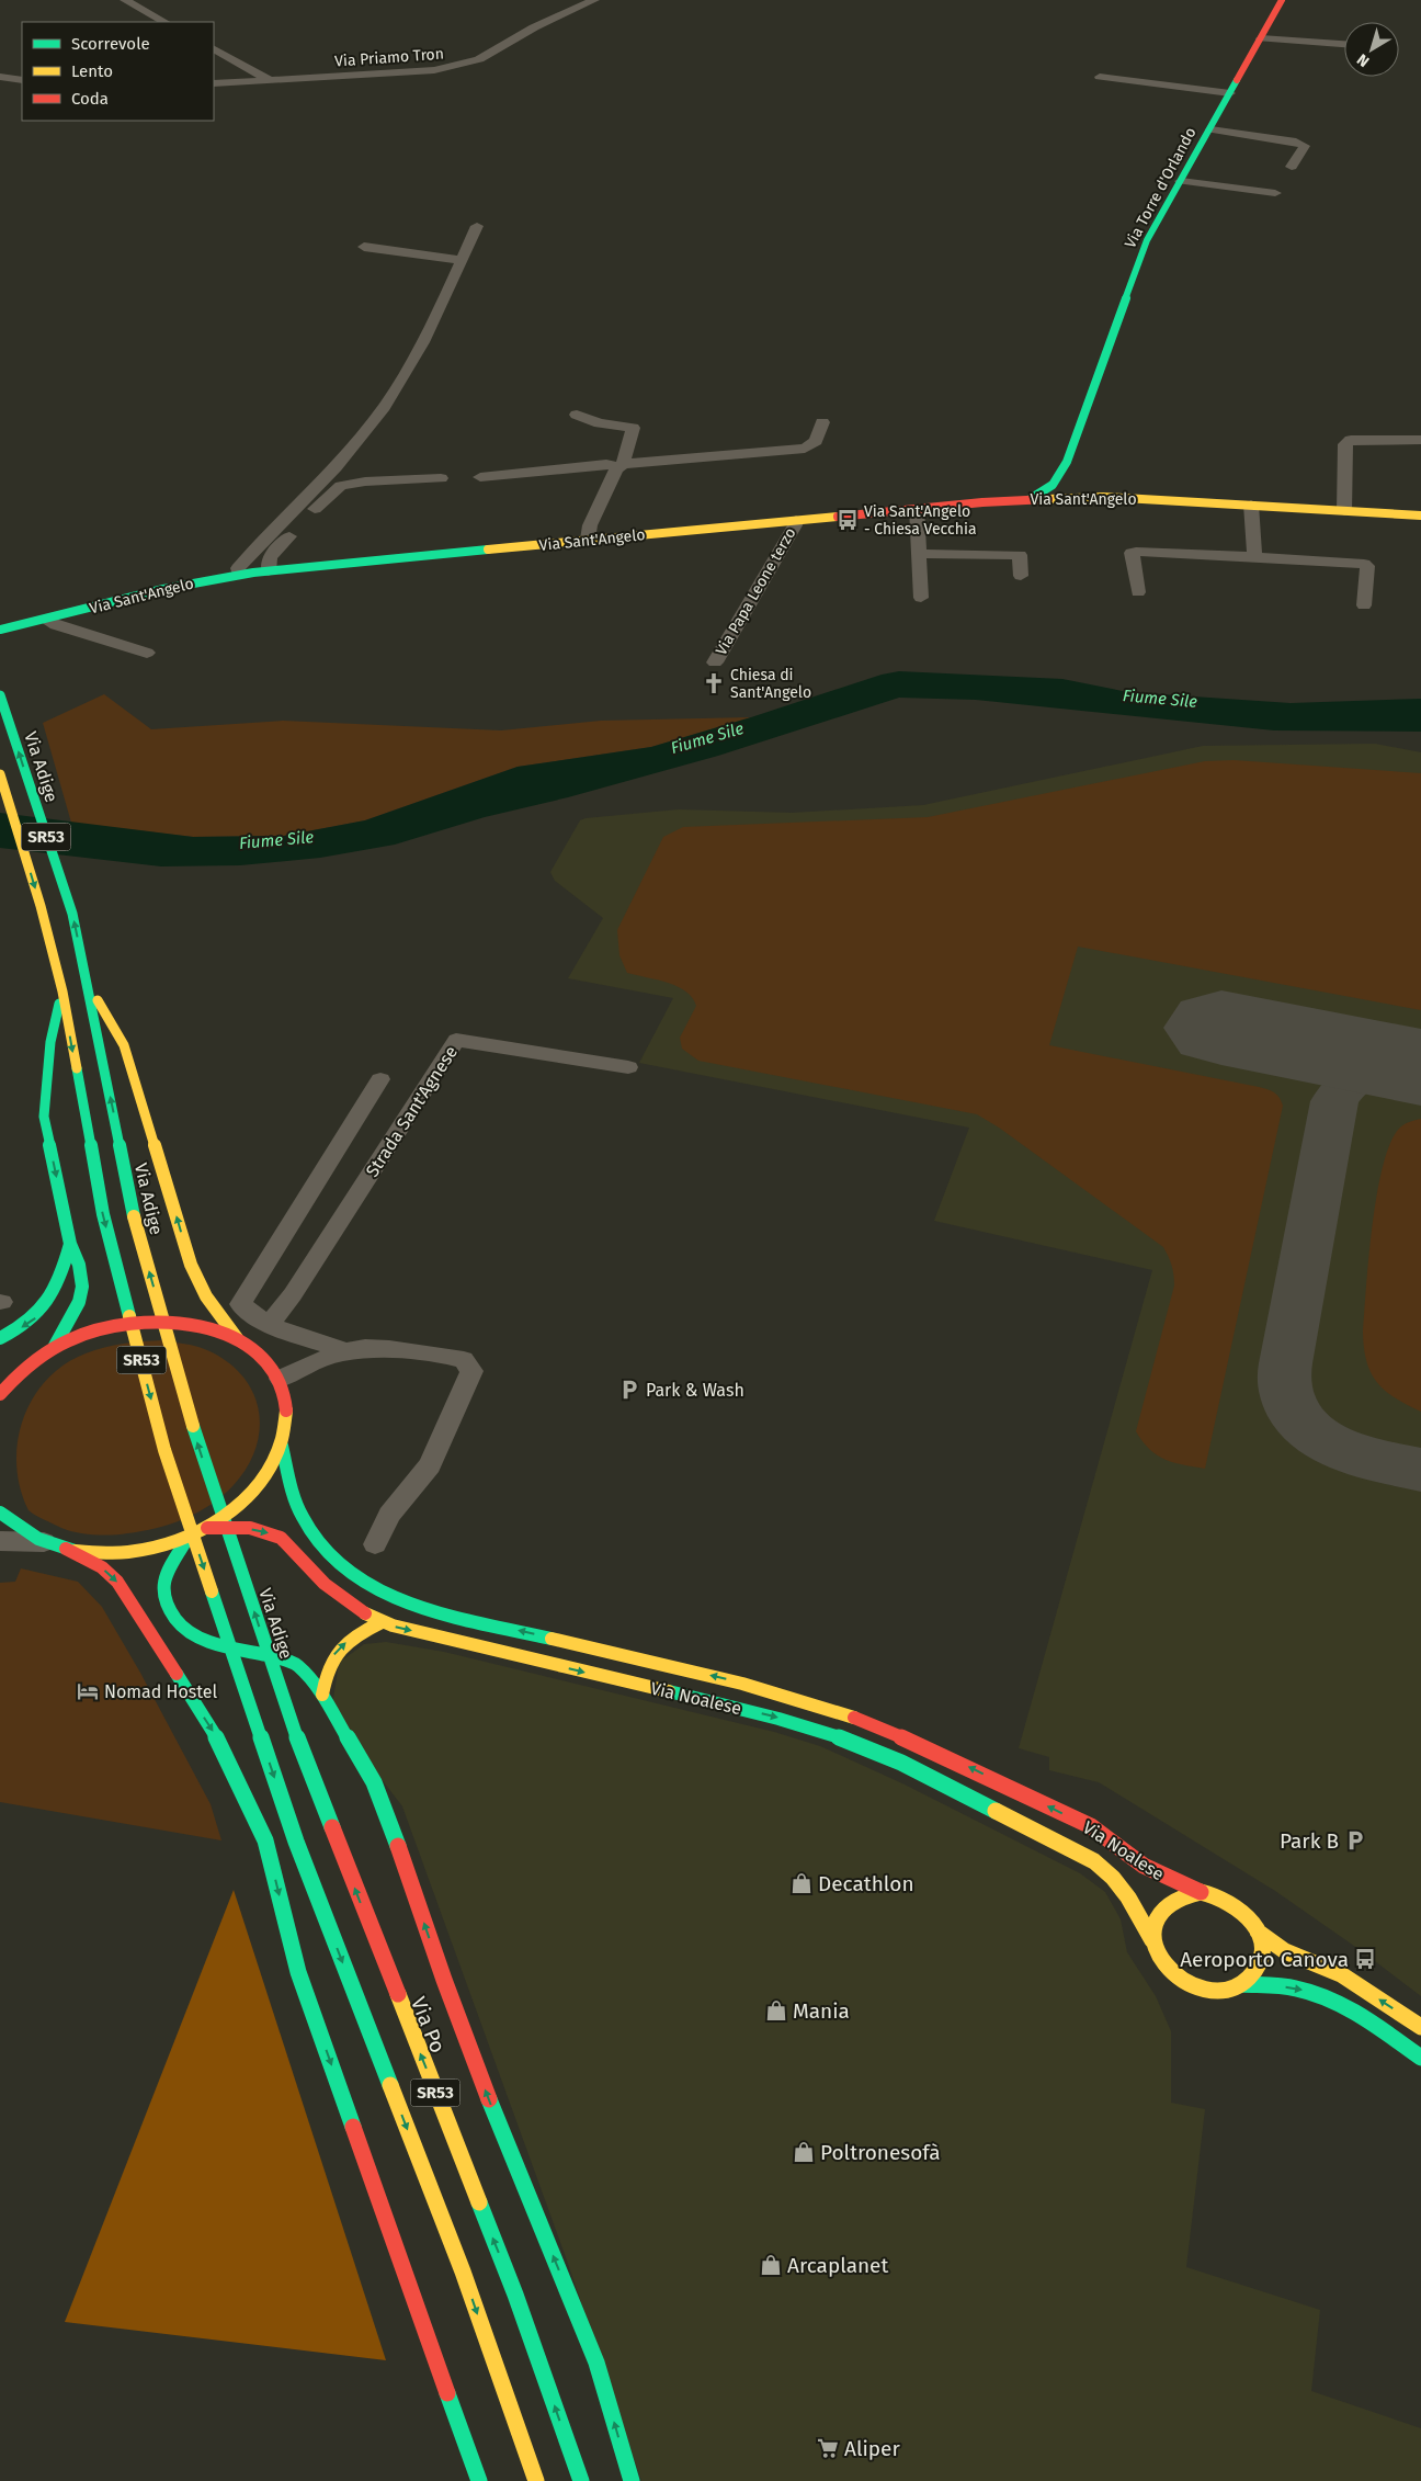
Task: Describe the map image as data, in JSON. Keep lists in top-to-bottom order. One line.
{"streets":{"main road":["Via Torre d'Orlando","Via Sant'Angelo","Via Adige","SR53","Via Noalese","Via Po"],"street":["Via Priamo Tron","Via Papa Leone terzo","Strada Sant'Agnese"]},"crossings":[["Via Torre d'Orlando","Via Sant'Angelo"],["Via Sant'Angelo","Via Papa Leone terzo"],["Via Adige","Via Po"]],"water":["Fiume Sile"],"places":{"bus stop":["Via Sant'Angelo - Chiesa Vecchia","Aeroporto Canova"],"church":["Chiesa di Sant'Angelo"],"parking":["Park & Wash","Park B"],"hotel":["Nomad Hostel"],"shop":["Decathlon","Mania","Poltronesofà","Arcaplanet"],"supermarket":["Aliper"]},"legend":["Scorrevole","Lento","Coda"],"north":"bottom left"}
